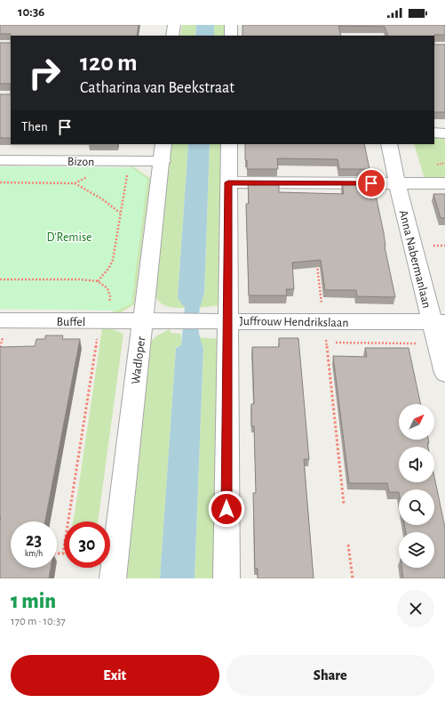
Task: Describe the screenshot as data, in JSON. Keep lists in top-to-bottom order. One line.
{"streets":{"street":["Bizon","Anna Nabermanlaan","Buffel","Juffrouw Hendrikslaan","Wadloper"]},"crossings":[["Bizon","Wadloper"],["Anna Nabermanlaan","Juffrouw Hendrikslaan"],["Buffel","Juffrouw Hendrikslaan"],["Buffel","Wadloper"],["Juffrouw Hendrikslaan","Wadloper"]],"parks":["D'Remise"],"north":"top right","page":{"status":"10:36","turn":["120 m","Catharina van Beekstraat"],"then":"Then","speed":"23 km/h","limit":"30","heading":["1 min","170 m · 10:37"],"buttons":["Exit","Share"]}}
